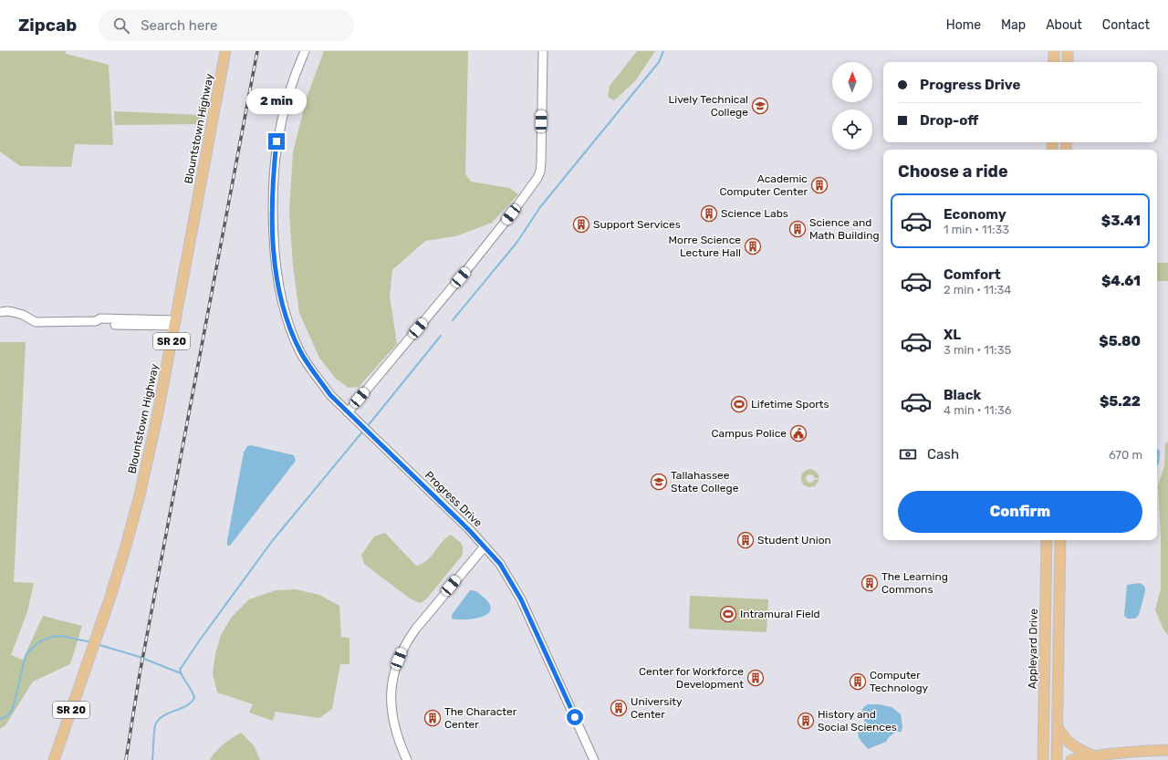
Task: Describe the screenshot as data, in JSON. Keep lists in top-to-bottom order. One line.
{"streets":{"main road":["Blountstown Highway","SR 20","Appleyard Drive"],"street":["Progress Drive"]},"places":{"school or university":["Lively Technical College","Tallahassee State College"],"building":["Academic Computer Center","Science Labs","Support Services","Science and Math Building","Morre Science Lecture Hall","Student Union","The Learning Commons","Center for Workforce Development","Computer Technology","University Center","The Character Center","History and Social Sciences"],"sports":["Lifetime Sports","Intramural Field"],"public building":["Campus Police"]},"north":"top","page":{"header":"Zipcab","search":"Search here","nav":["Home","Map","About","Contact"],"banner":["Progress Drive","Drop-off"],"bubble":"2 min","heading":"Choose a ride","list":[{"name":"Economy","note":"1 min · 11:33","value":"$3.41"},{"name":"Comfort","note":"2 min · 11:34","value":"$4.61"},{"name":"XL","note":"3 min · 11:35","value":"$5.80"},{"name":"Black","note":"4 min · 11:36","value":"$5.22"}],"pay":["Cash","670 m"],"buttons":"Confirm"}}
